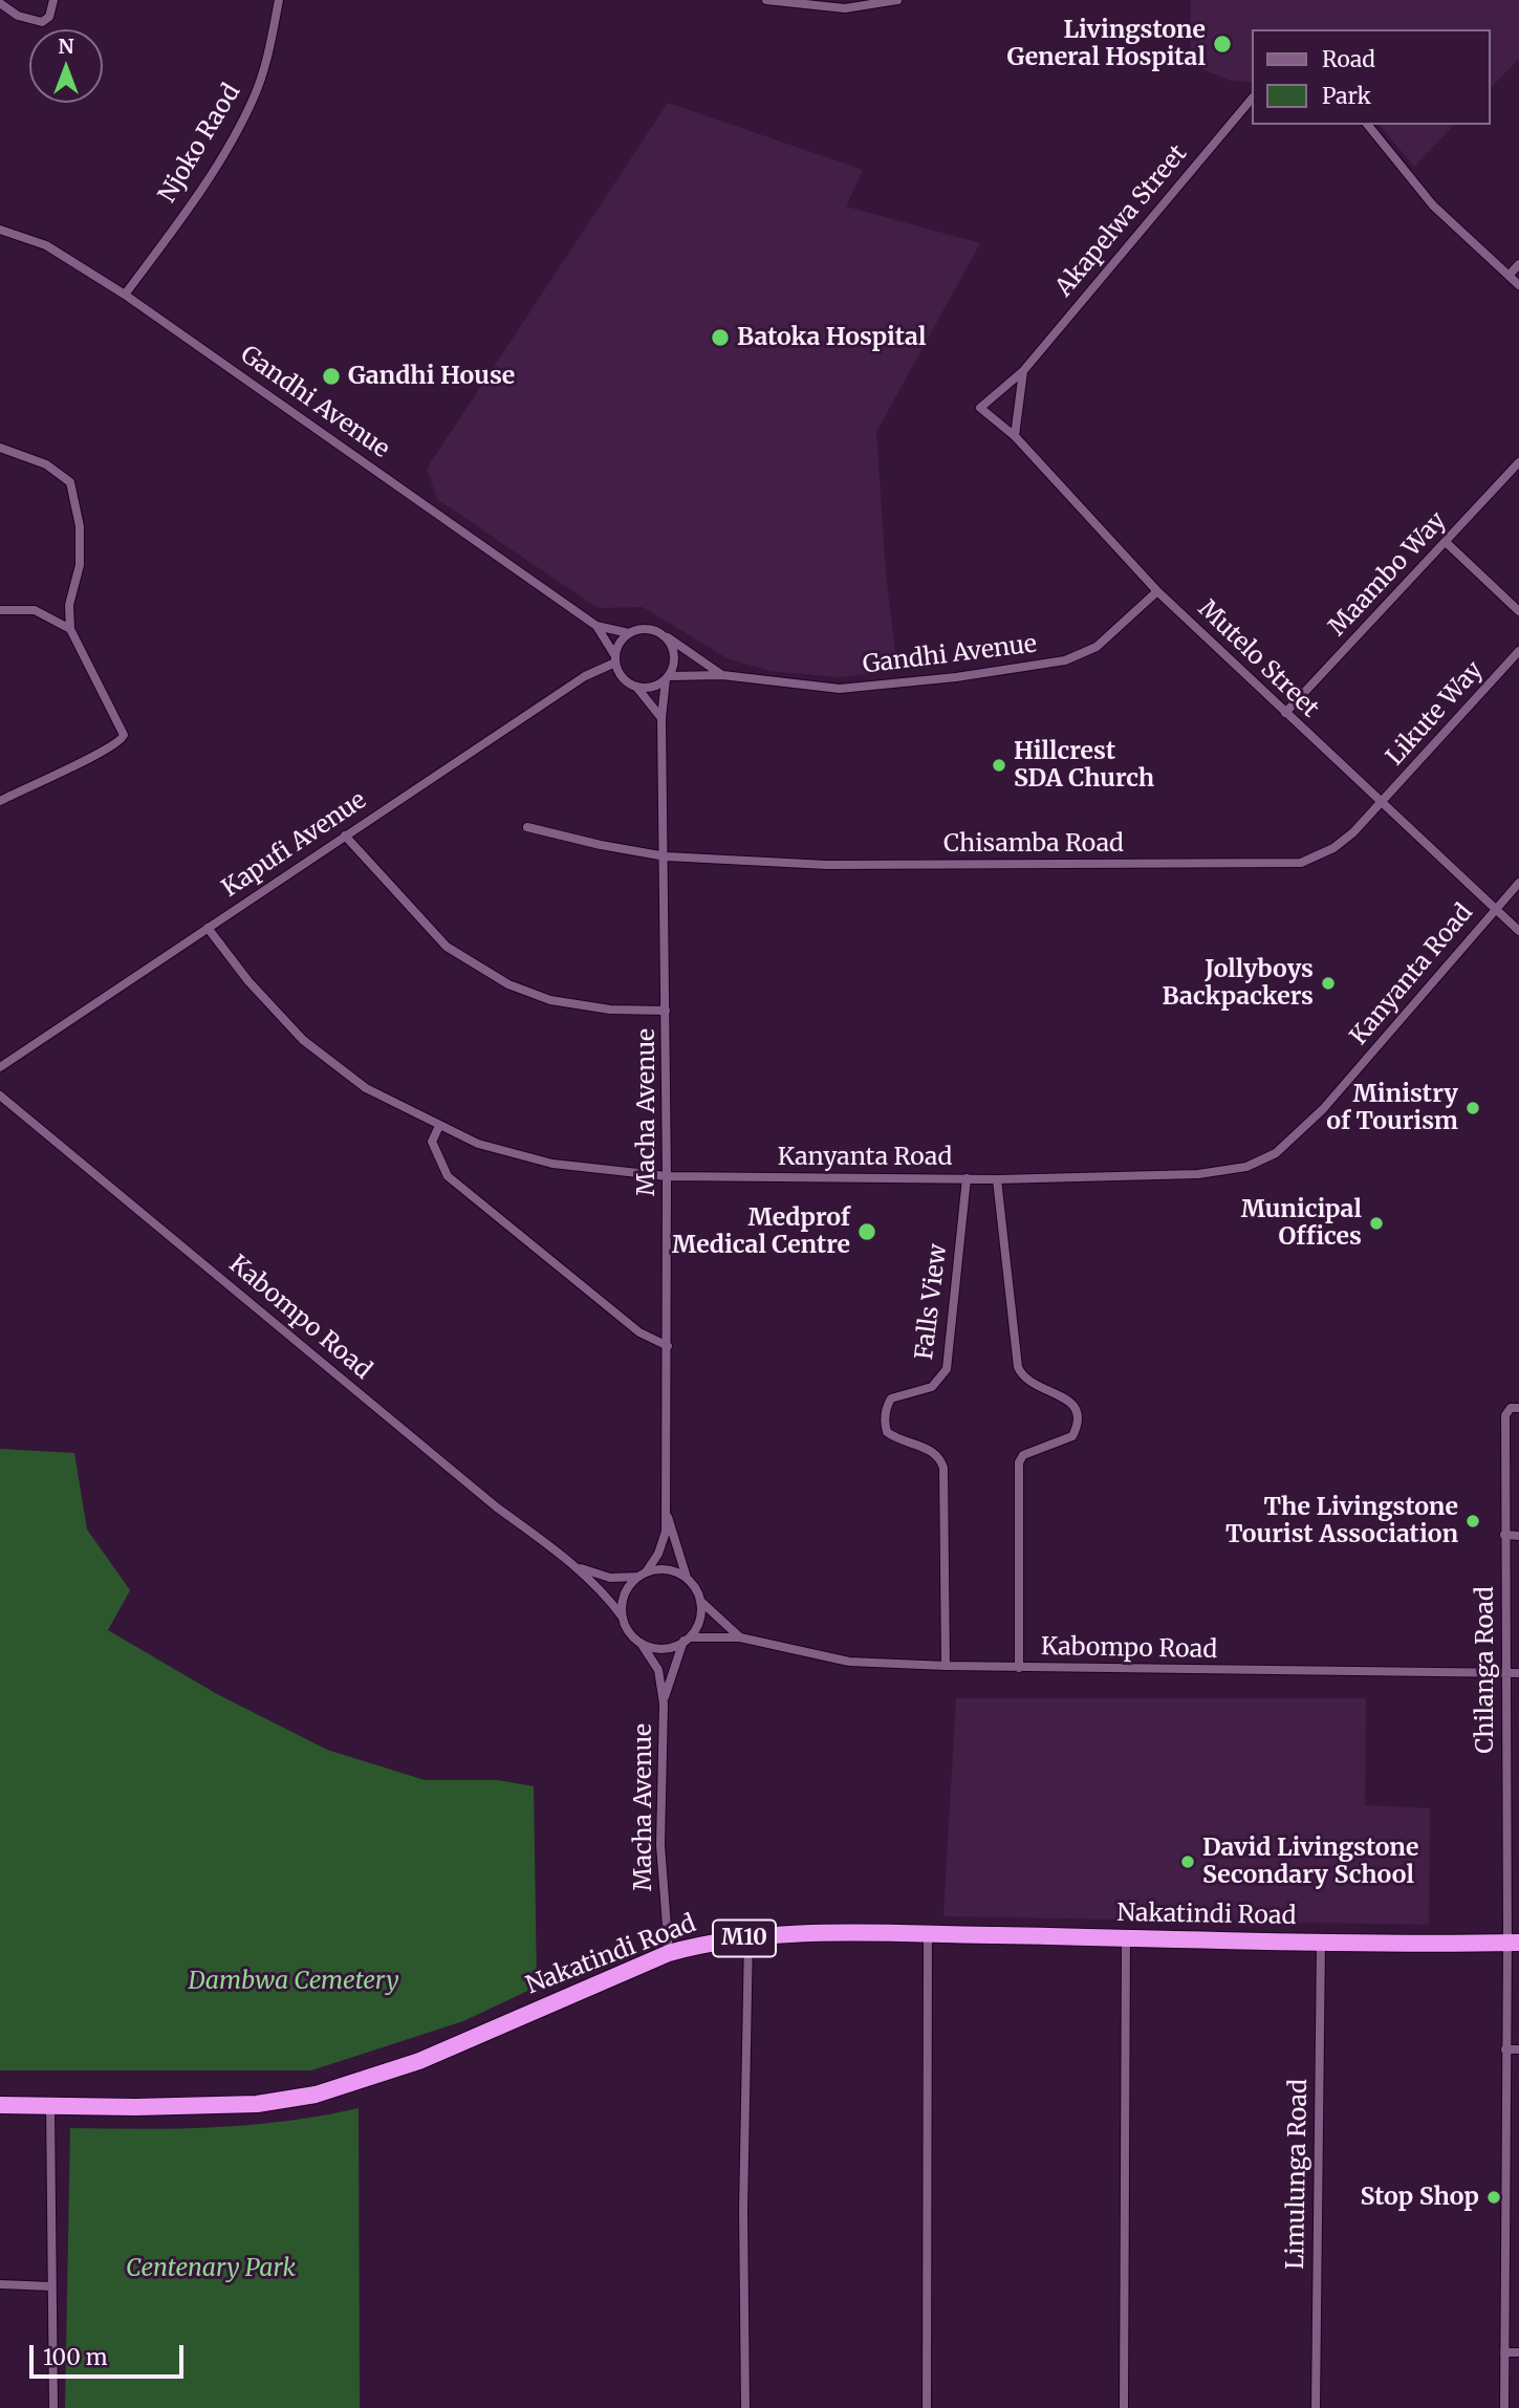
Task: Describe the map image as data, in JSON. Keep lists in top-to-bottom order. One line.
{"streets":{"highway":["Nakatindi Road","M10"],"street":["Njoko Raod","Akapelwa Street","Gandhi Avenue","Maambo Way","Mutelo Street","Likute Way","Chisamba Road","Kapufi Avenue","Kanyanta Road","Macha Avenue","Falls View","Kabompo Road","Chilanga Road","Limulunga Road"]},"crossings":[["Njoko Raod","Gandhi Avenue"],["Akapelwa Street","Mutelo Street"],["Gandhi Avenue","Mutelo Street"],["Gandhi Avenue","Kapufi Avenue"],["Gandhi Avenue","Macha Avenue"],["Maambo Way","Mutelo Street"],["Mutelo Street","Likute Way"],["Mutelo Street","Chisamba Road"],["Mutelo Street","Kanyanta Road"],["Likute Way","Chisamba Road"],["Chisamba Road","Macha Avenue"],["Kapufi Avenue","Kanyanta Road"],["Kapufi Avenue","Macha Avenue"],["Kanyanta Road","Macha Avenue"],["Kanyanta Road","Falls View"],["Macha Avenue","Kabompo Road"],["Macha Avenue","Nakatindi Road"],["Falls View","Kabompo Road"],["Kabompo Road","Chilanga Road"],["Chilanga Road","Nakatindi Road"],["Nakatindi Road","Limulunga Road"]],"parks":["Dambwa Cemetery","Centenary Park"],"places":["Livingstone General Hospital","Batoka Hospital","Gandhi House","Hillcrest SDA Church","Jollyboys Backpackers","Ministry of Tourism","Municipal Offices","Medprof Medical Centre","The Livingstone Tourist Association","David Livingstone Secondary School","Stop Shop"],"legend":["Road","Park"],"scale_bar":"100 m","north":"top"}
